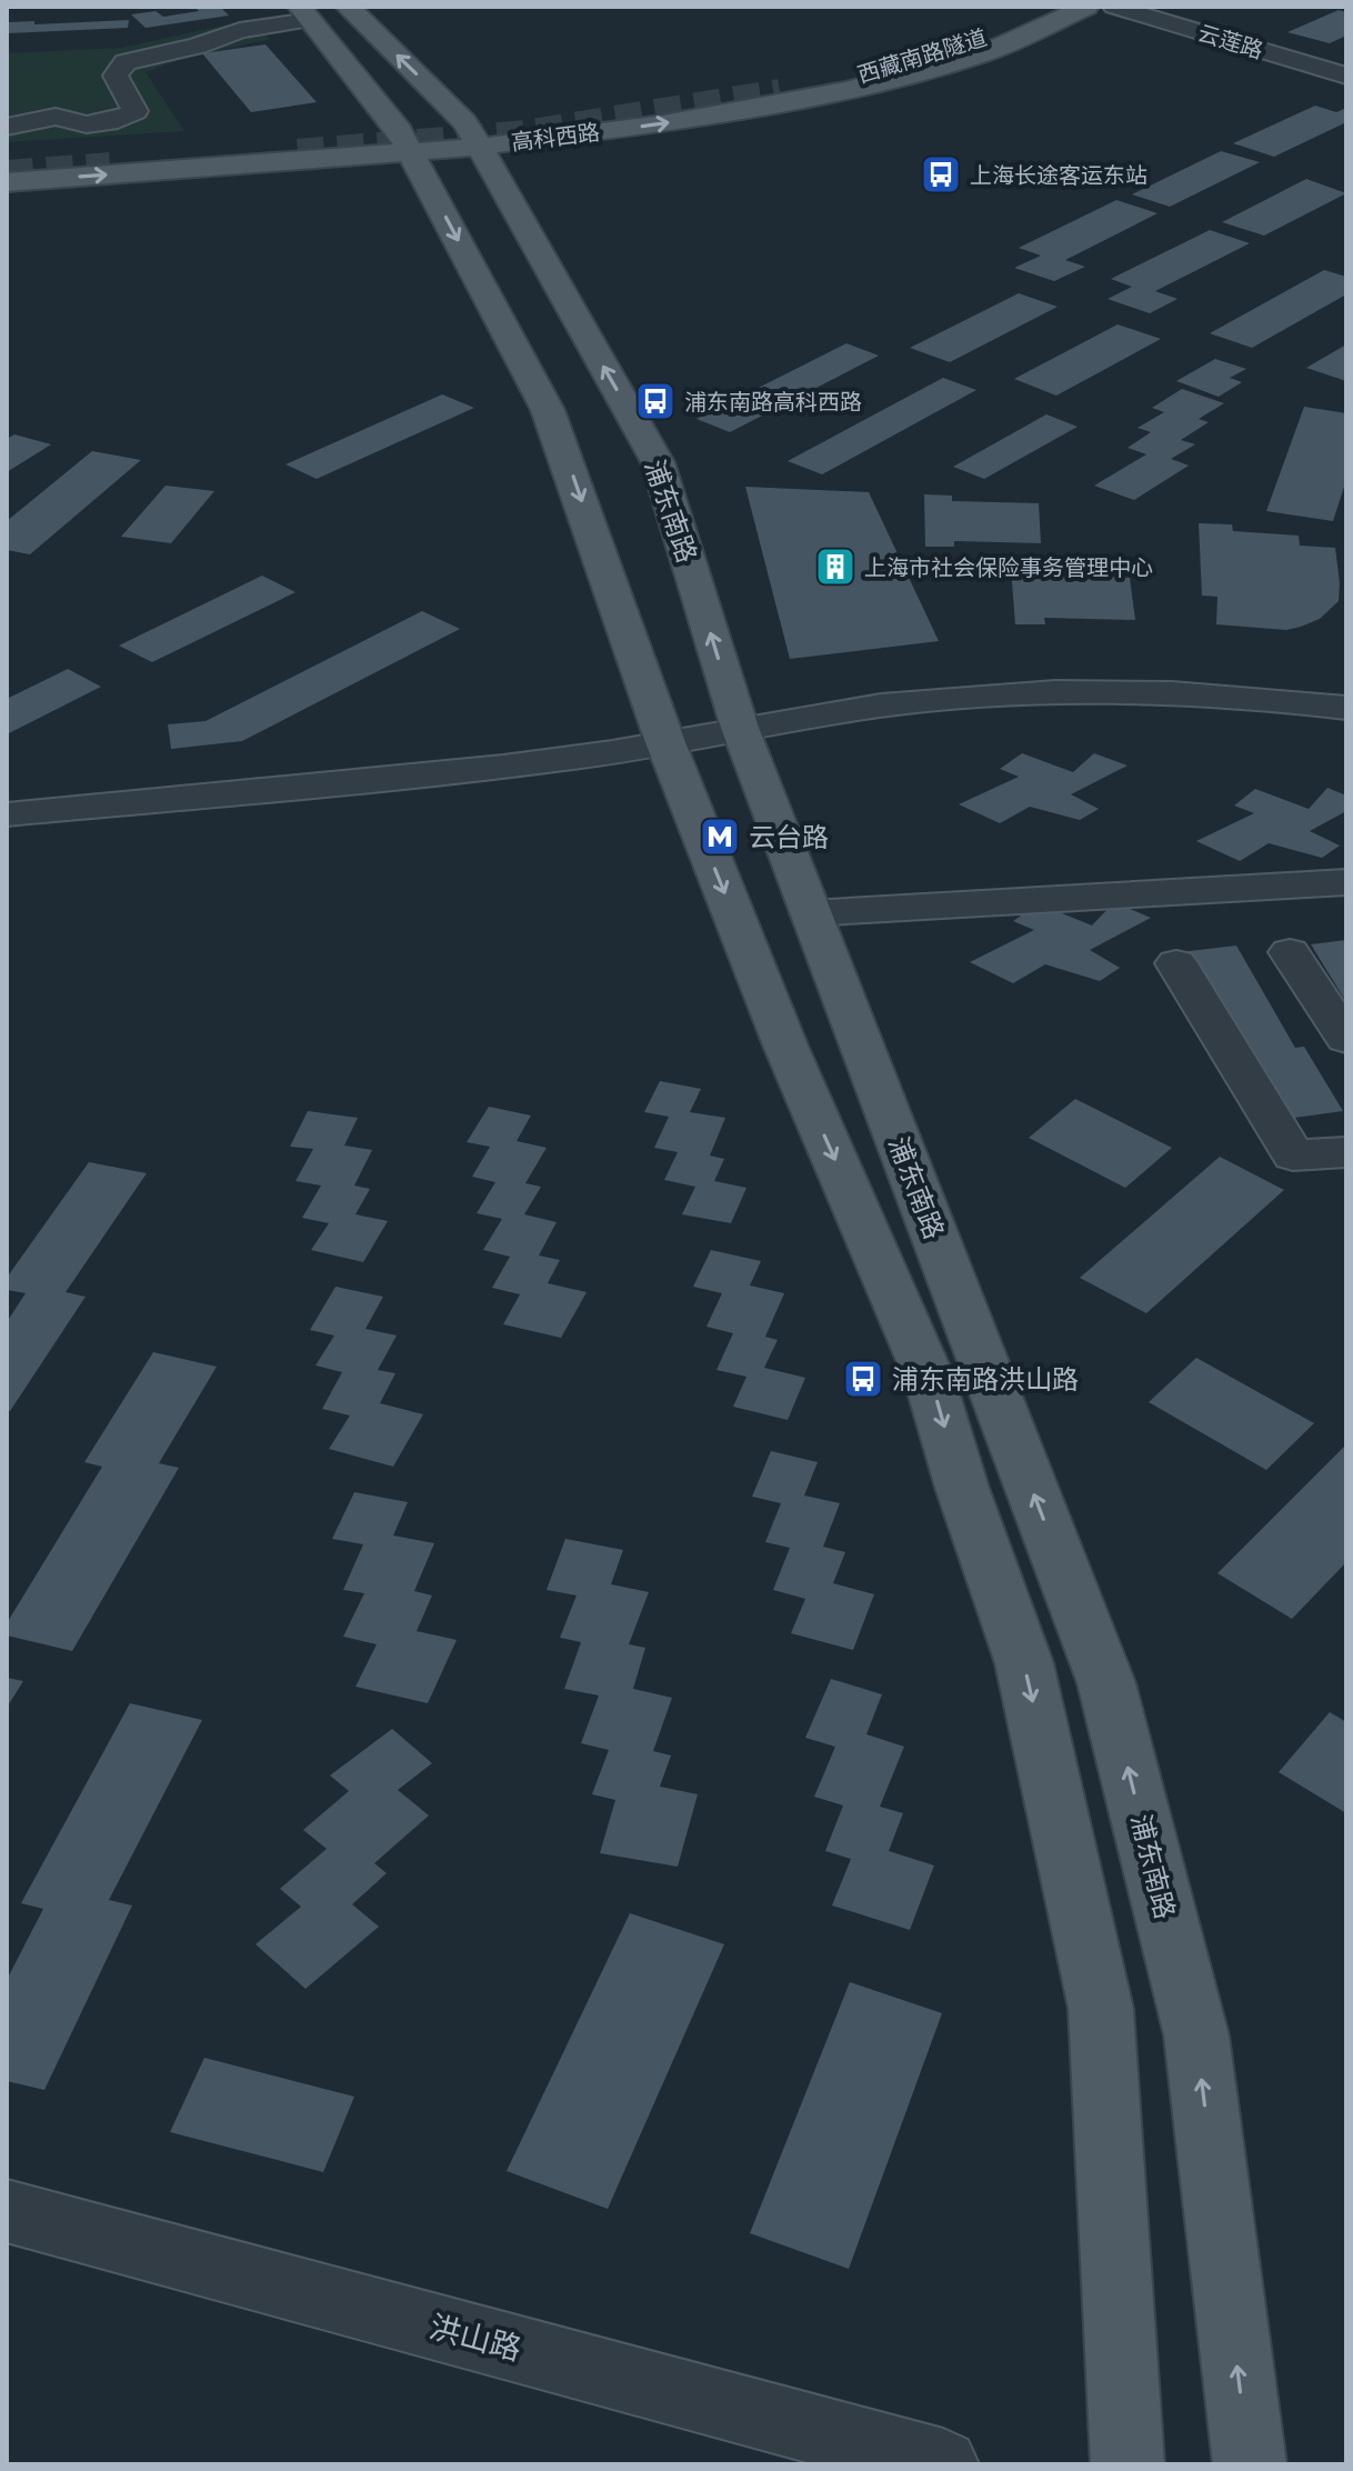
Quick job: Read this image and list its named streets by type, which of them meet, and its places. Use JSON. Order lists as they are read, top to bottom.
{
  "streets": {
    "main road": ["西藏南路隧道", "高科西路", "浦东南路"],
    "street": ["云莲路", "洪山路"]
  },
  "crossings": [
    ["高科西路", "浦东南路"]
  ],
  "places": {
    "bus stop": ["上海长途客运东站", "浦东南路高科西路", "浦东南路洪山路"],
    "building": ["上海市社会保险事务管理中心"],
    "metro station": ["云台路"]
  }
}
